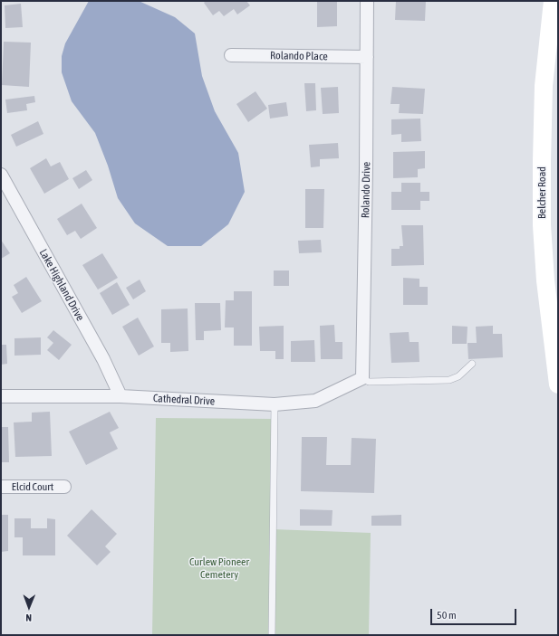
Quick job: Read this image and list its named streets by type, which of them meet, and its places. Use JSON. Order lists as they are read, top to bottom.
{
  "streets": {
    "main road": ["Belcher Road"],
    "street": [
      "Rolando Place",
      "Rolando Drive",
      "Lake Highland Drive",
      "Cathedral Drive",
      "Elcid Court"
    ]
  },
  "crossings": [
    ["Rolando Place", "Rolando Drive"],
    ["Rolando Drive", "Cathedral Drive"],
    ["Lake Highland Drive", "Cathedral Drive"]
  ],
  "parks": ["Curlew Pioneer Cemetery"],
  "scale_bar": "50 m",
  "north": "bottom"
}
